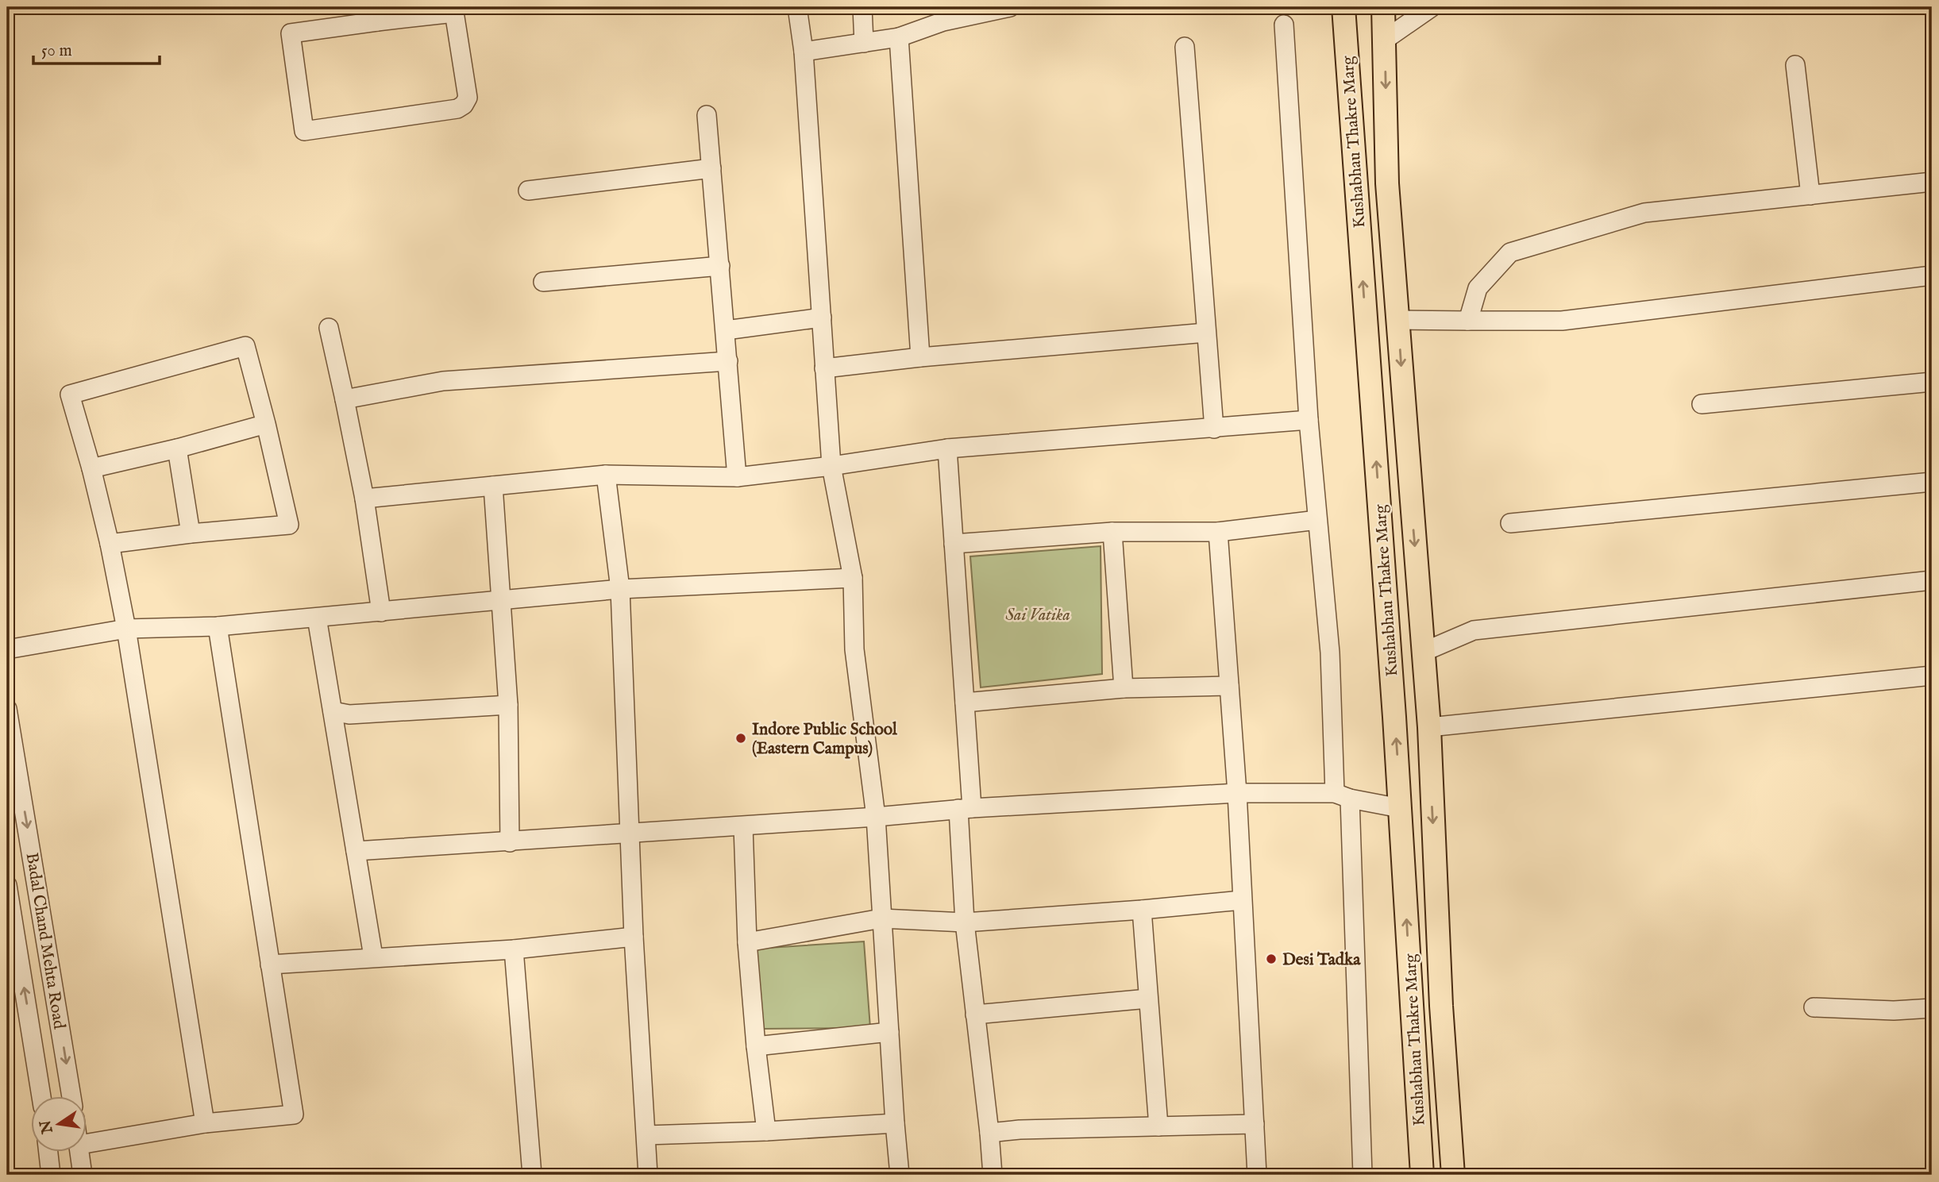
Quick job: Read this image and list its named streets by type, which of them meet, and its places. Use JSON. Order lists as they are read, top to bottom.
{
  "streets": {
    "main road": ["Kushabhau Thakre Marg"],
    "street": ["Badal Chand Mehta Road"]
  },
  "parks": ["Sai Vatika"],
  "places": ["Indore Public School (Eastern Campus)", "Desi Tadka"],
  "scale_bar": "50 m",
  "north": "left"
}
